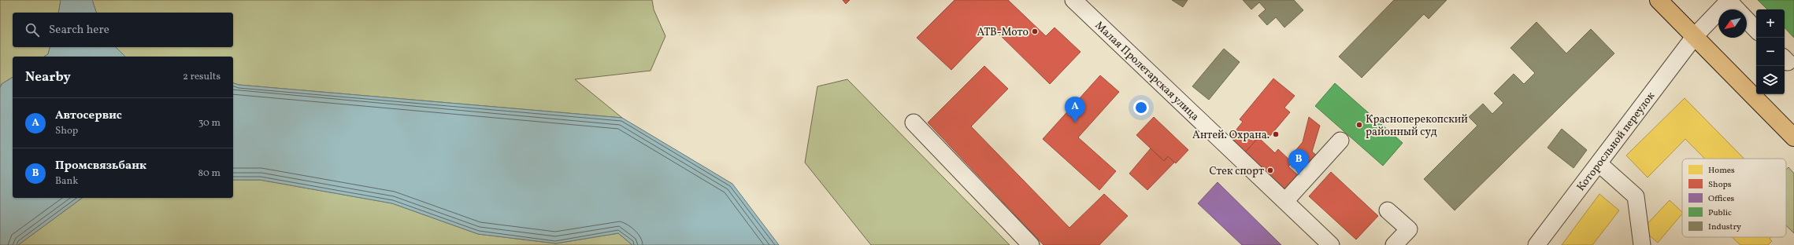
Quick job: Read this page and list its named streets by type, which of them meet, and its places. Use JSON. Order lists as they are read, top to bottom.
{
  "streets": {
    "street": ["Малая Пролетарская улица", "Которосльной переулок"]
  },
  "places": [
    "АТВ-Мото",
    "Красноперекопский районный суд",
    "Антей. Охрана.",
    "Стек спорт"
  ],
  "legend": [
    "Homes",
    "Shops",
    "Offices",
    "Public",
    "Industry"
  ],
  "north": "bottom left",
  "page": {
    "map_buttons": ["+", "−"],
    "search": "Search here",
    "heading": ["Nearby", "2 results"],
    "pins": ["A", "B"],
    "list": [
      {
        "mark": "A",
        "name": "Автосервис",
        "note": "Shop",
        "value": "30 m"
      },
      {
        "mark": "B",
        "name": "Промсвязьбанк",
        "note": "Bank",
        "value": "80 m"
      }
    ]
  }
}
